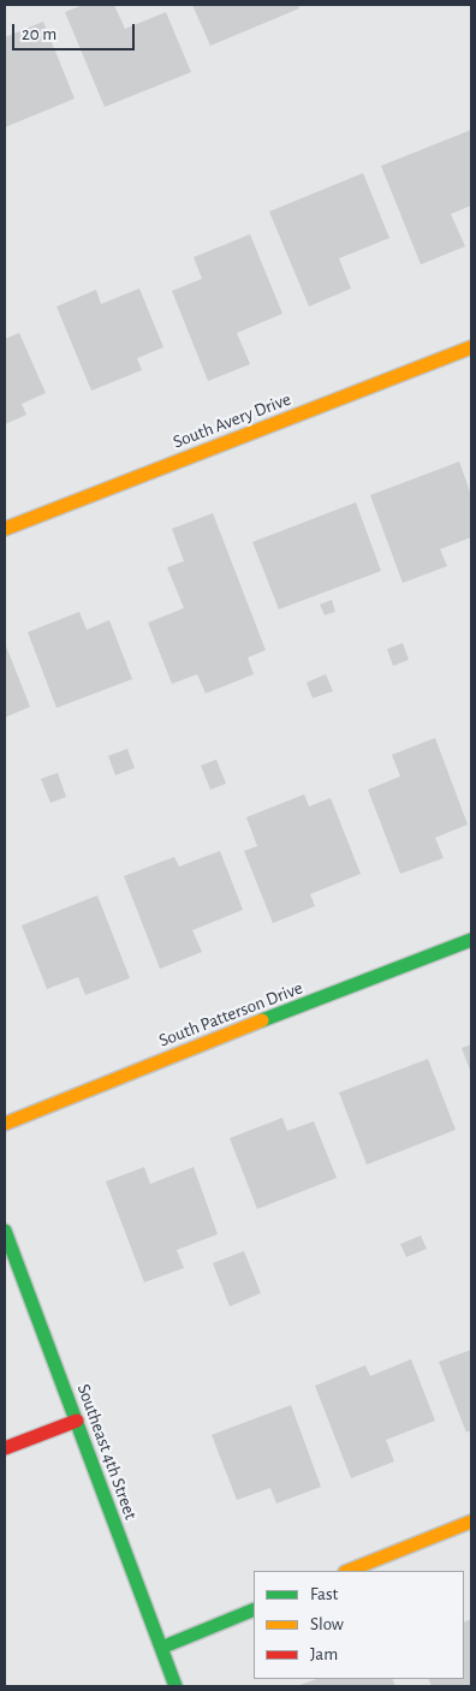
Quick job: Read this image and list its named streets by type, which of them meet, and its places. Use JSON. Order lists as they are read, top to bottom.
{
  "streets": {
    "street": ["South Avery Drive", "South Patterson Drive", "Southeast 4th Street"]
  },
  "legend": ["Fast", "Slow", "Jam"],
  "scale_bar": "20 m"
}
